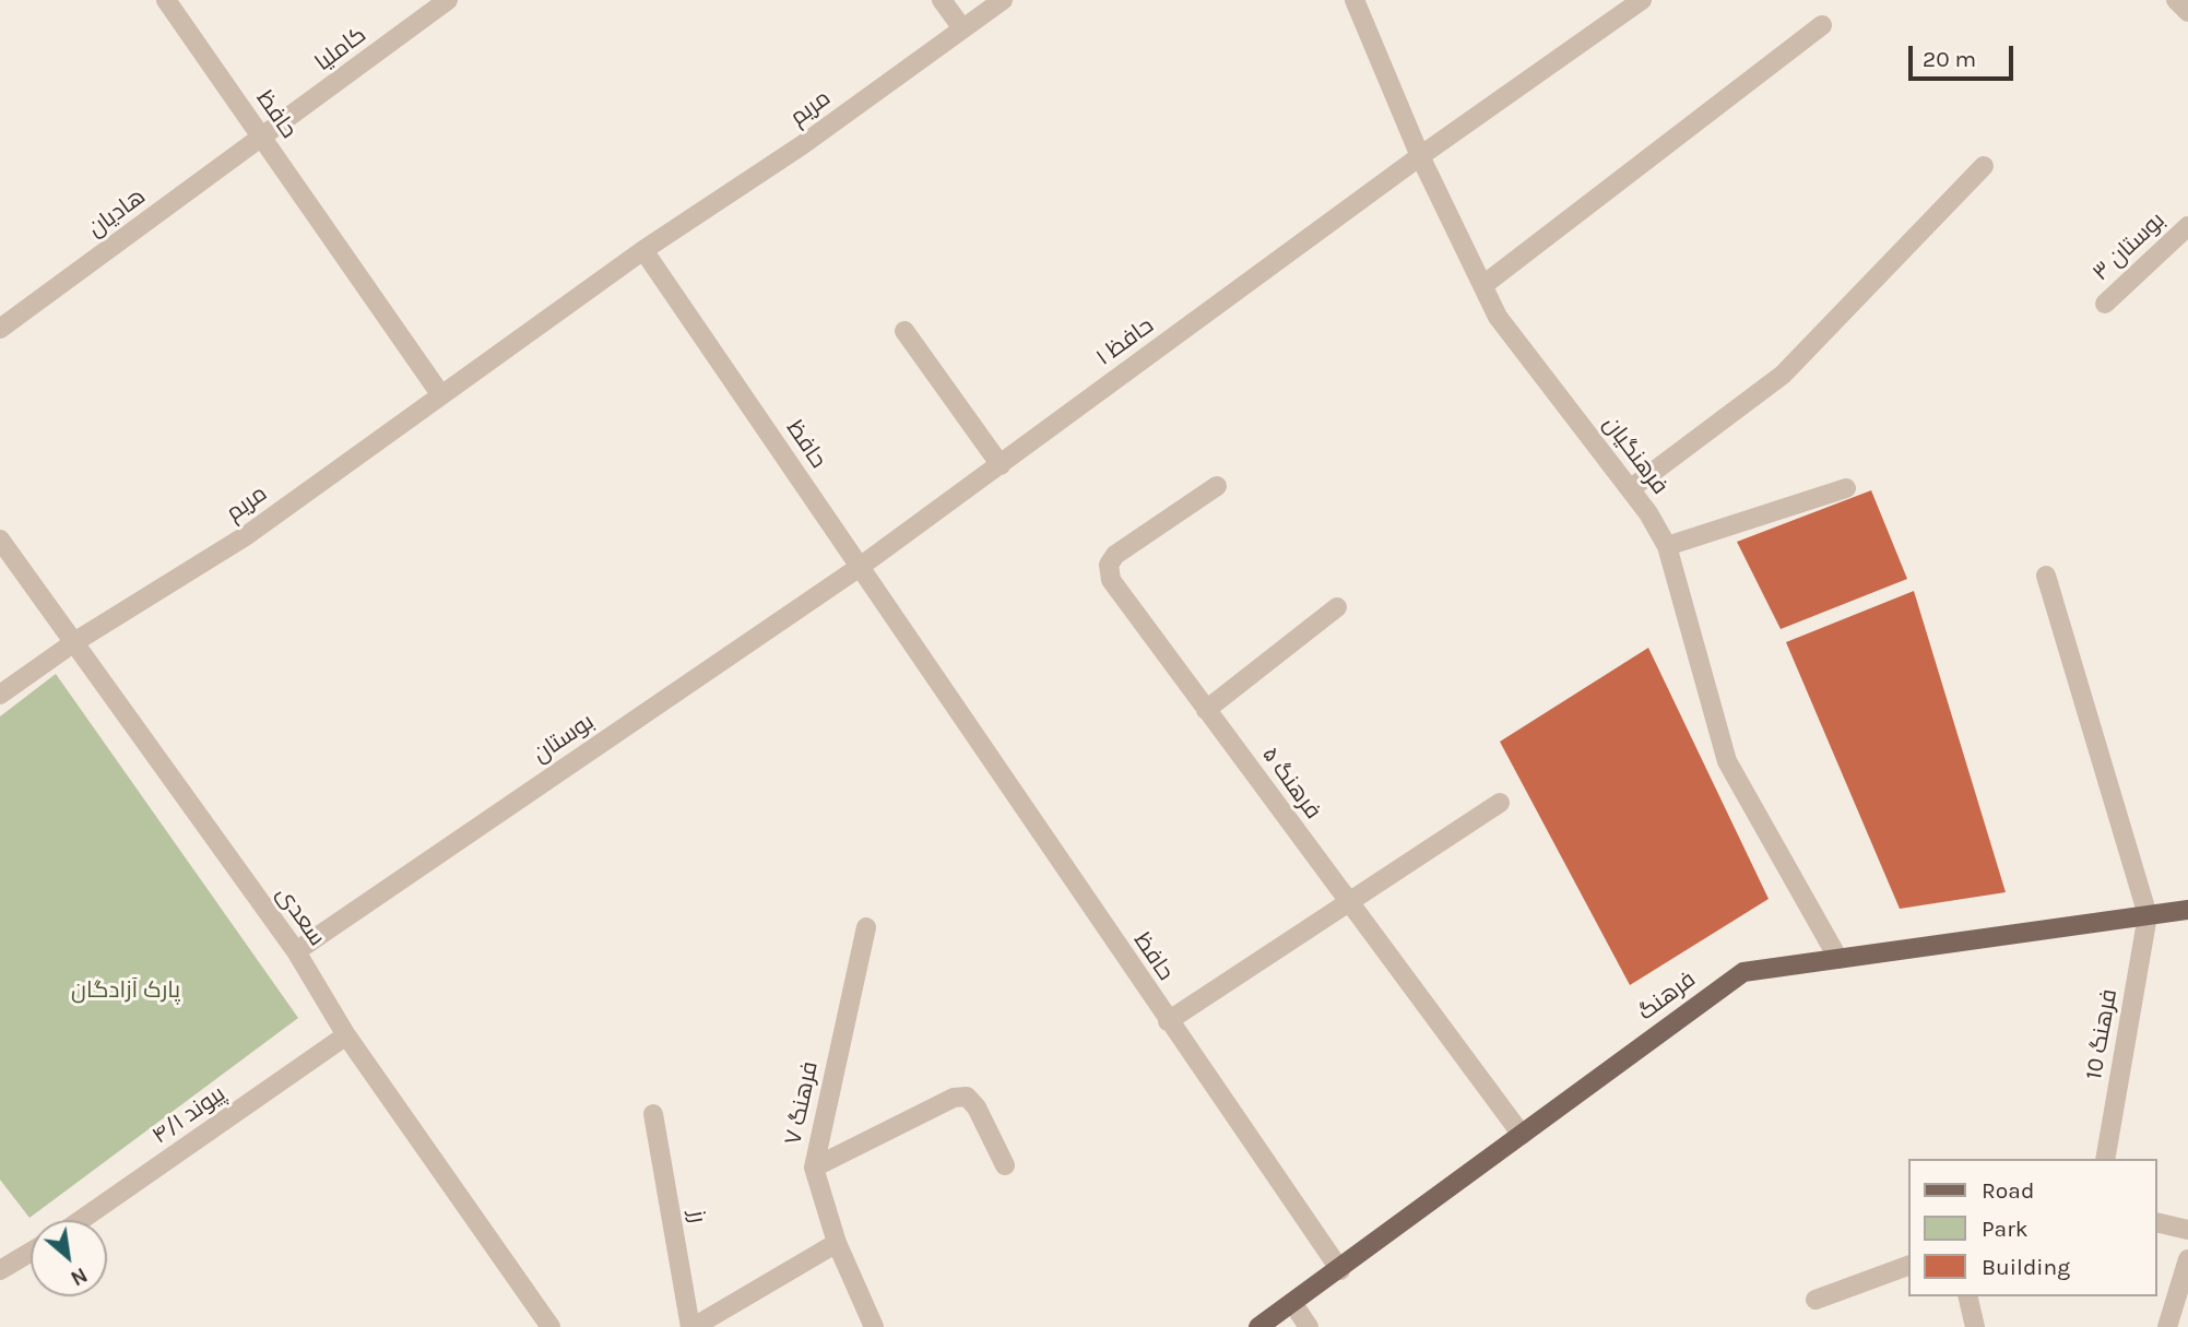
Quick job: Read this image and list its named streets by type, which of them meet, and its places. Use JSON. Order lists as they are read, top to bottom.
{
  "streets": {
    "main road": ["فرهنگ"],
    "street": [
      "کاملیا",
      "مریم",
      "حافظ",
      "هادیان",
      "بوستان ۳",
      "حافظ ۱",
      "فرهنگیان",
      "بوستان",
      "فرهنگ ۵",
      "سعدی",
      "فرهنگ 10",
      "فرهنگ ۷",
      "پیوند ۴/۱",
      "رز"
    ]
  },
  "crossings": [
    ["کاملیا", "حافظ"],
    ["کاملیا", "هادیان"],
    ["مریم", "حافظ"],
    ["مریم", "سعدی"],
    ["حافظ", "هادیان"],
    ["حافظ", "حافظ ۱"],
    ["حافظ", "بوستان"],
    ["حافظ", "فرهنگ"],
    ["حافظ ۱", "فرهنگیان"],
    ["حافظ ۱", "بوستان"],
    ["فرهنگیان", "فرهنگ"],
    ["بوستان", "سعدی"],
    ["فرهنگ ۵", "فرهنگ"],
    ["سعدی", "پیوند ۴/۱"],
    ["فرهنگ", "فرهنگ 10"]
  ],
  "parks": ["پارک آزادگان"],
  "legend": ["Road", "Park", "Building"],
  "scale_bar": "20 m",
  "north": "bottom right"
}
